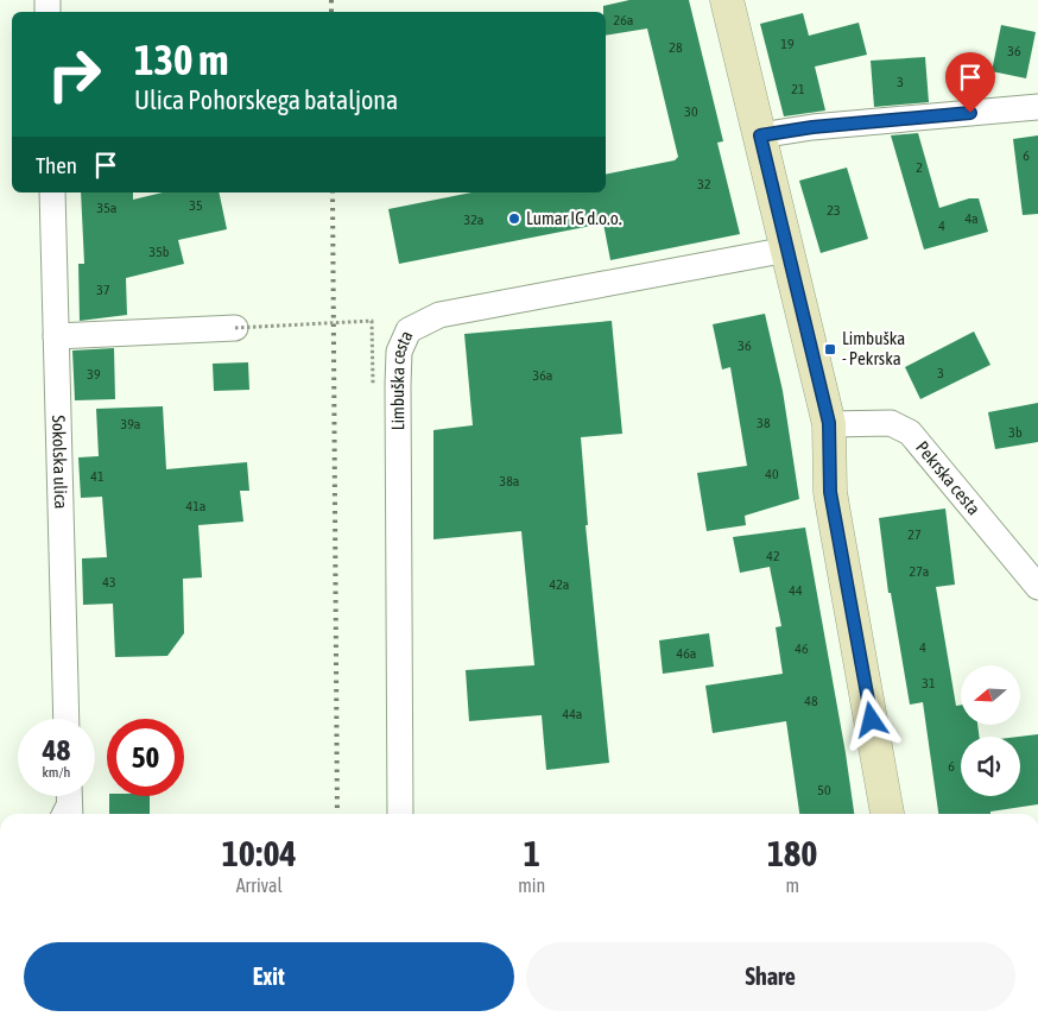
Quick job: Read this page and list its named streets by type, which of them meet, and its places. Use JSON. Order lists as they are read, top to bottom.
{
  "streets": {
    "street": ["Limbuška cesta", "Sokolska ulica", "Pekrska cesta"]
  },
  "places": {
    "other": ["Lumar IG d.o.o."],
    "transit": ["Limbuška - Pekrska"]
  },
  "house_numbers": [
    "26a",
    "19",
    "28",
    "36",
    "3",
    "21",
    "30",
    "6",
    "2",
    "32",
    "35",
    "35a",
    "23",
    "4a",
    "32a",
    "4",
    "35b",
    "37",
    "36",
    "3",
    "39",
    "36a",
    "38",
    "39a",
    "3b",
    "40",
    "41",
    "38a",
    "41a",
    "27",
    "42",
    "27a",
    "43",
    "42a",
    "44",
    "4",
    "46",
    "46a",
    "31",
    "48",
    "44a",
    "6",
    "50"
  ],
  "north": "left",
  "page": {
    "turn": ["130 m", "Ulica Pohorskega bataljona"],
    "then": "Then",
    "speed": "48 km/h",
    "limit": "50",
    "eta": [
      "10:04",
      "Arrival",
      "1",
      "min",
      "180",
      "m"
    ],
    "buttons": ["Exit", "Share"]
  }
}
